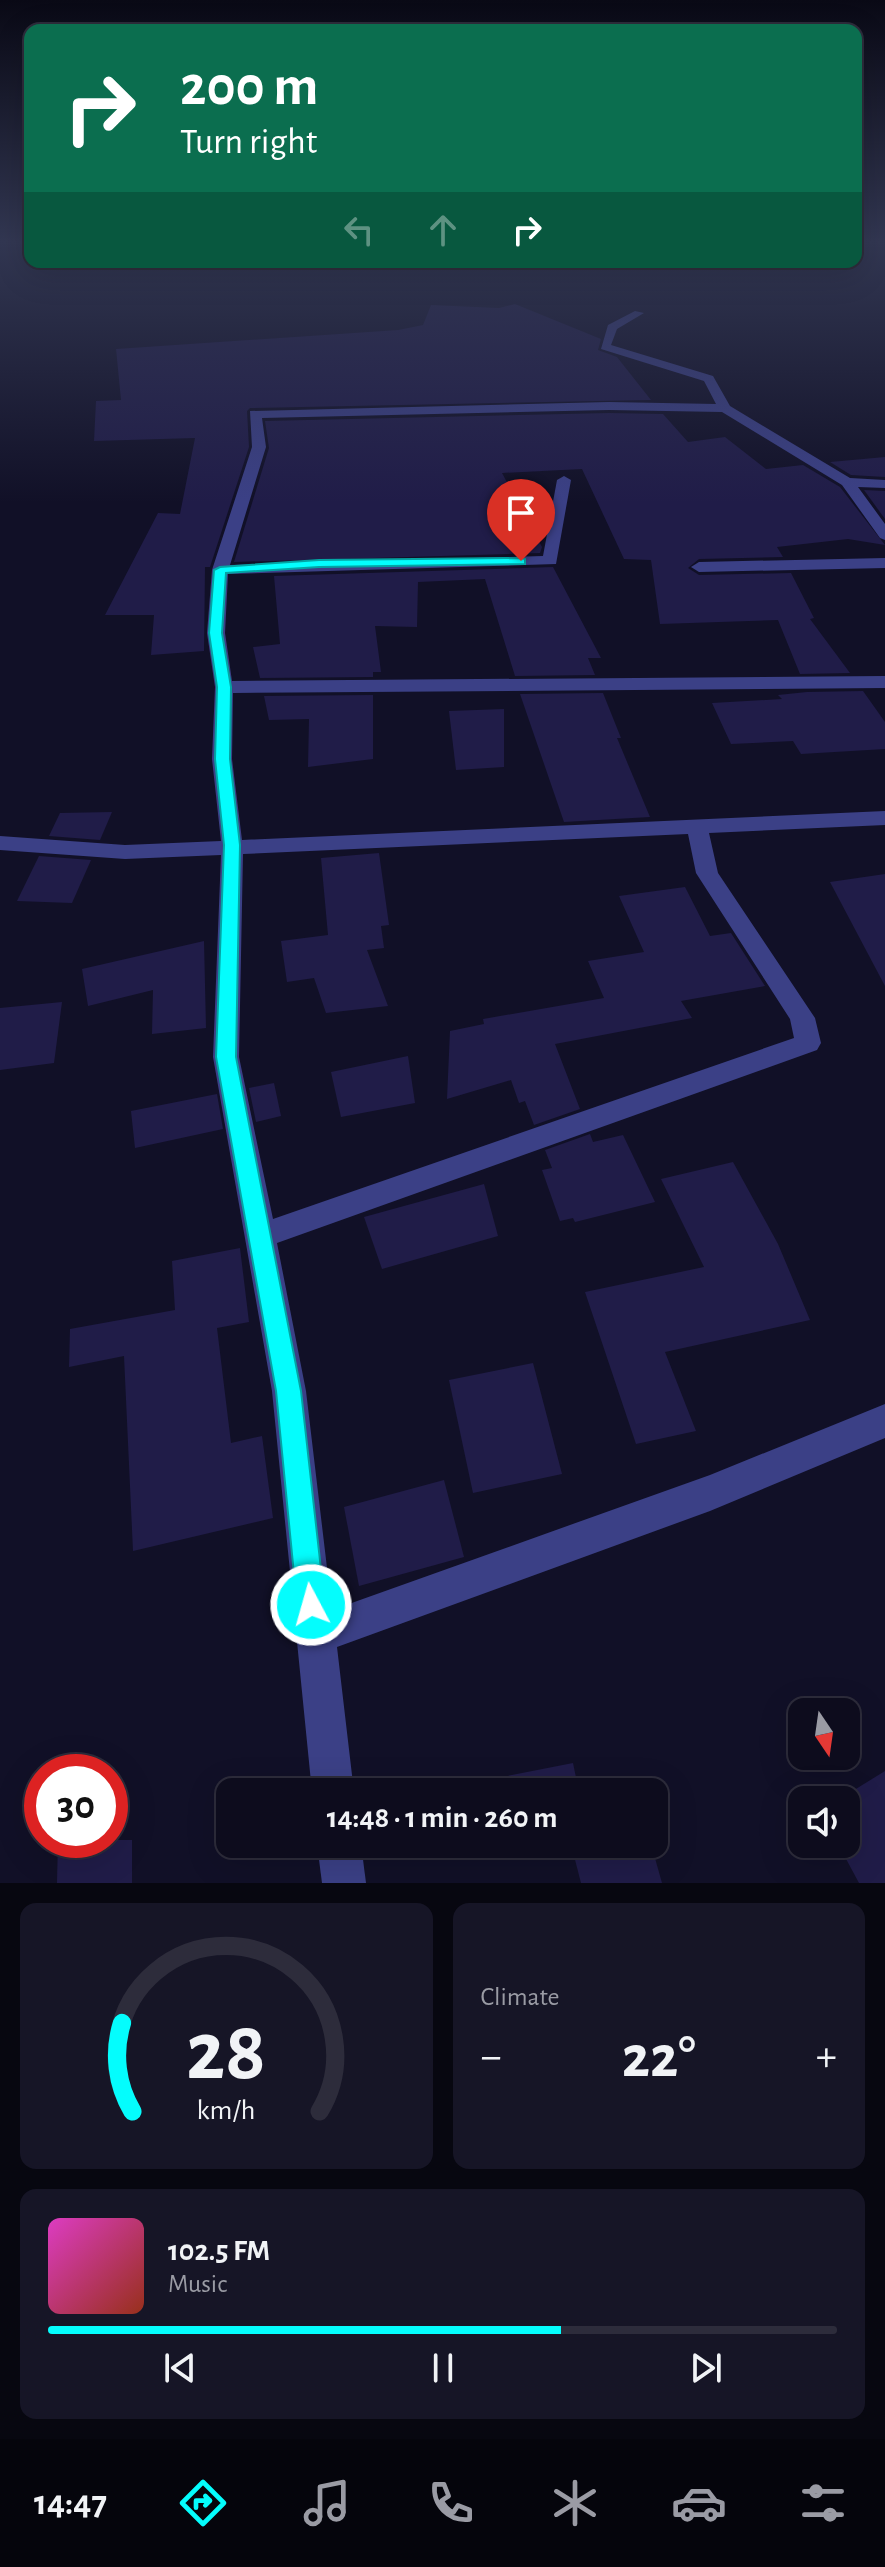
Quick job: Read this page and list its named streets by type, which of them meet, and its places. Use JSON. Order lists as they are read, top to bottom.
{
  "north": "bottom",
  "page": {
    "turn": ["200 m", "Turn right"],
    "limit": "30",
    "trip": "14:48 · 1 min · 260 m",
    "tile": "Climate",
    "heat": ["−", "22°", "+"],
    "song": ["102.5 FM", "Music"],
    "tabs": "14:47",
    "gauge": ["28", "km/h"]
  }
}
